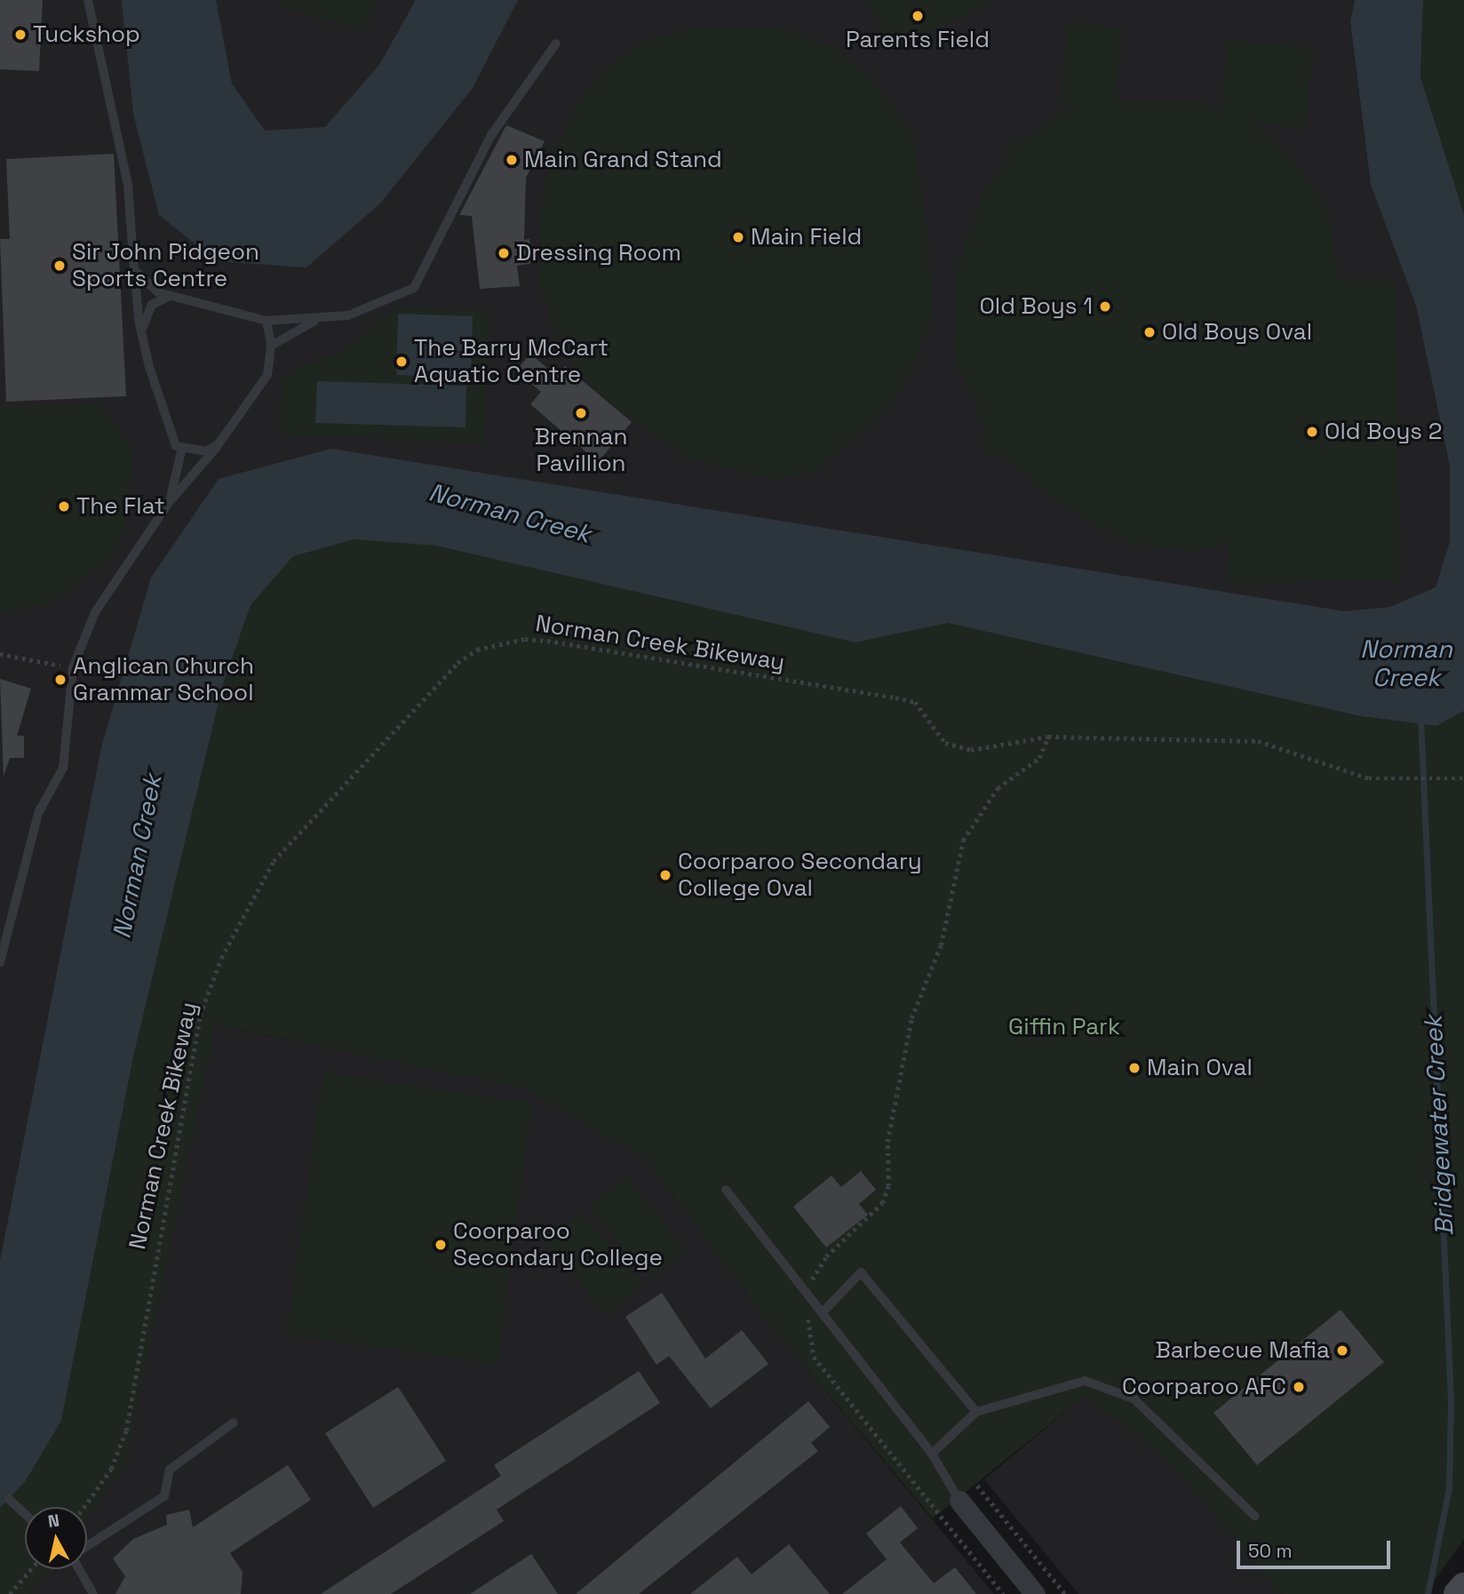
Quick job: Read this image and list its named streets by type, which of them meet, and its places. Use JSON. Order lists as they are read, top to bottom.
{
  "streets": {
    "path": ["Norman Creek Bikeway"]
  },
  "water": ["Norman Creek", "Bridgewater Creek"],
  "parks": ["Giffin Park"],
  "places": [
    "Parents Field",
    "Tuckshop",
    "Main Grand Stand",
    "Main Field",
    "Dressing Room",
    "Sir John Pidgeon Sports Centre",
    "Old Boys 1",
    "Old Boys Oval",
    "The Barry McCart Aquatic Centre",
    "Brennan Pavillion",
    "Old Boys 2",
    "The Flat",
    "Anglican Church Grammar School",
    "Coorparoo Secondary College Oval",
    "Main Oval",
    "Coorparoo Secondary College",
    "Barbecue Mafia",
    "Coorparoo AFC"
  ],
  "scale_bar": "50 m",
  "north": "top"
}
